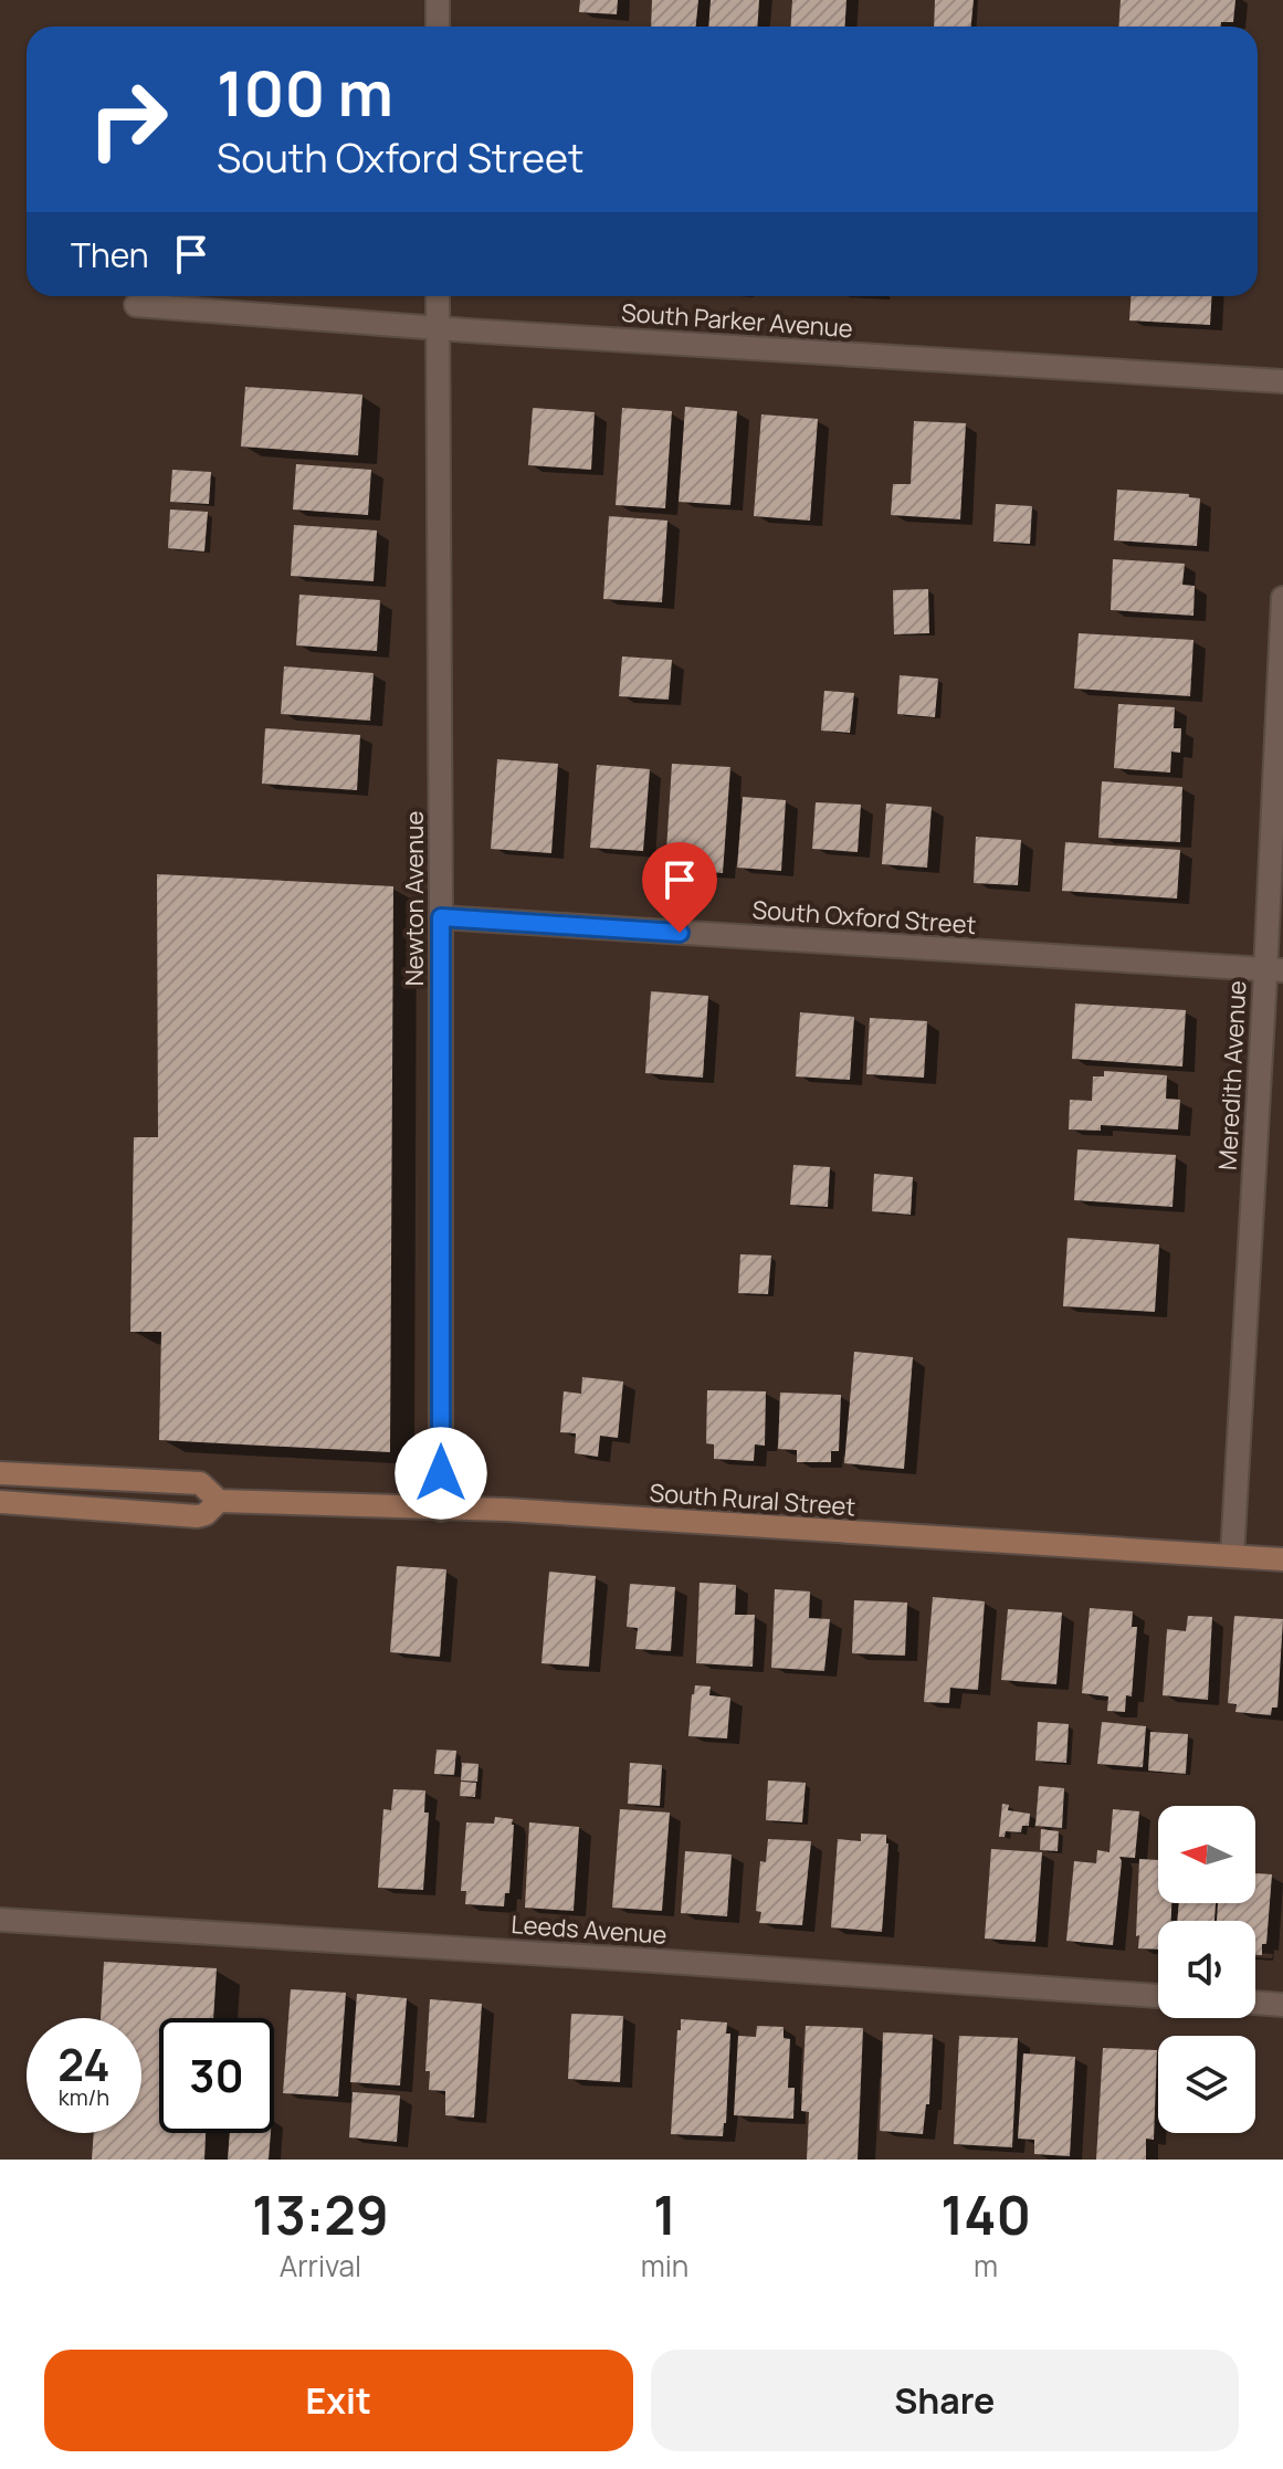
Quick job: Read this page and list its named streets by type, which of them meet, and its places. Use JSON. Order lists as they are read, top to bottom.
{
  "streets": {
    "main road": ["South Rural Street"],
    "street": [
      "South Parker Avenue",
      "Newton Avenue",
      "South Oxford Street",
      "Meredith Avenue",
      "Leeds Avenue"
    ]
  },
  "crossings": [
    ["South Parker Avenue", "Newton Avenue"],
    ["Newton Avenue", "South Oxford Street"],
    ["Newton Avenue", "South Rural Street"],
    ["South Oxford Street", "Meredith Avenue"],
    ["Meredith Avenue", "South Rural Street"]
  ],
  "north": "left",
  "page": {
    "turn": ["100 m", "South Oxford Street"],
    "then": "Then",
    "speed": "24 km/h",
    "limit": "30",
    "eta": [
      "13:29",
      "Arrival",
      "1",
      "min",
      "140",
      "m"
    ],
    "buttons": ["Exit", "Share"]
  }
}
